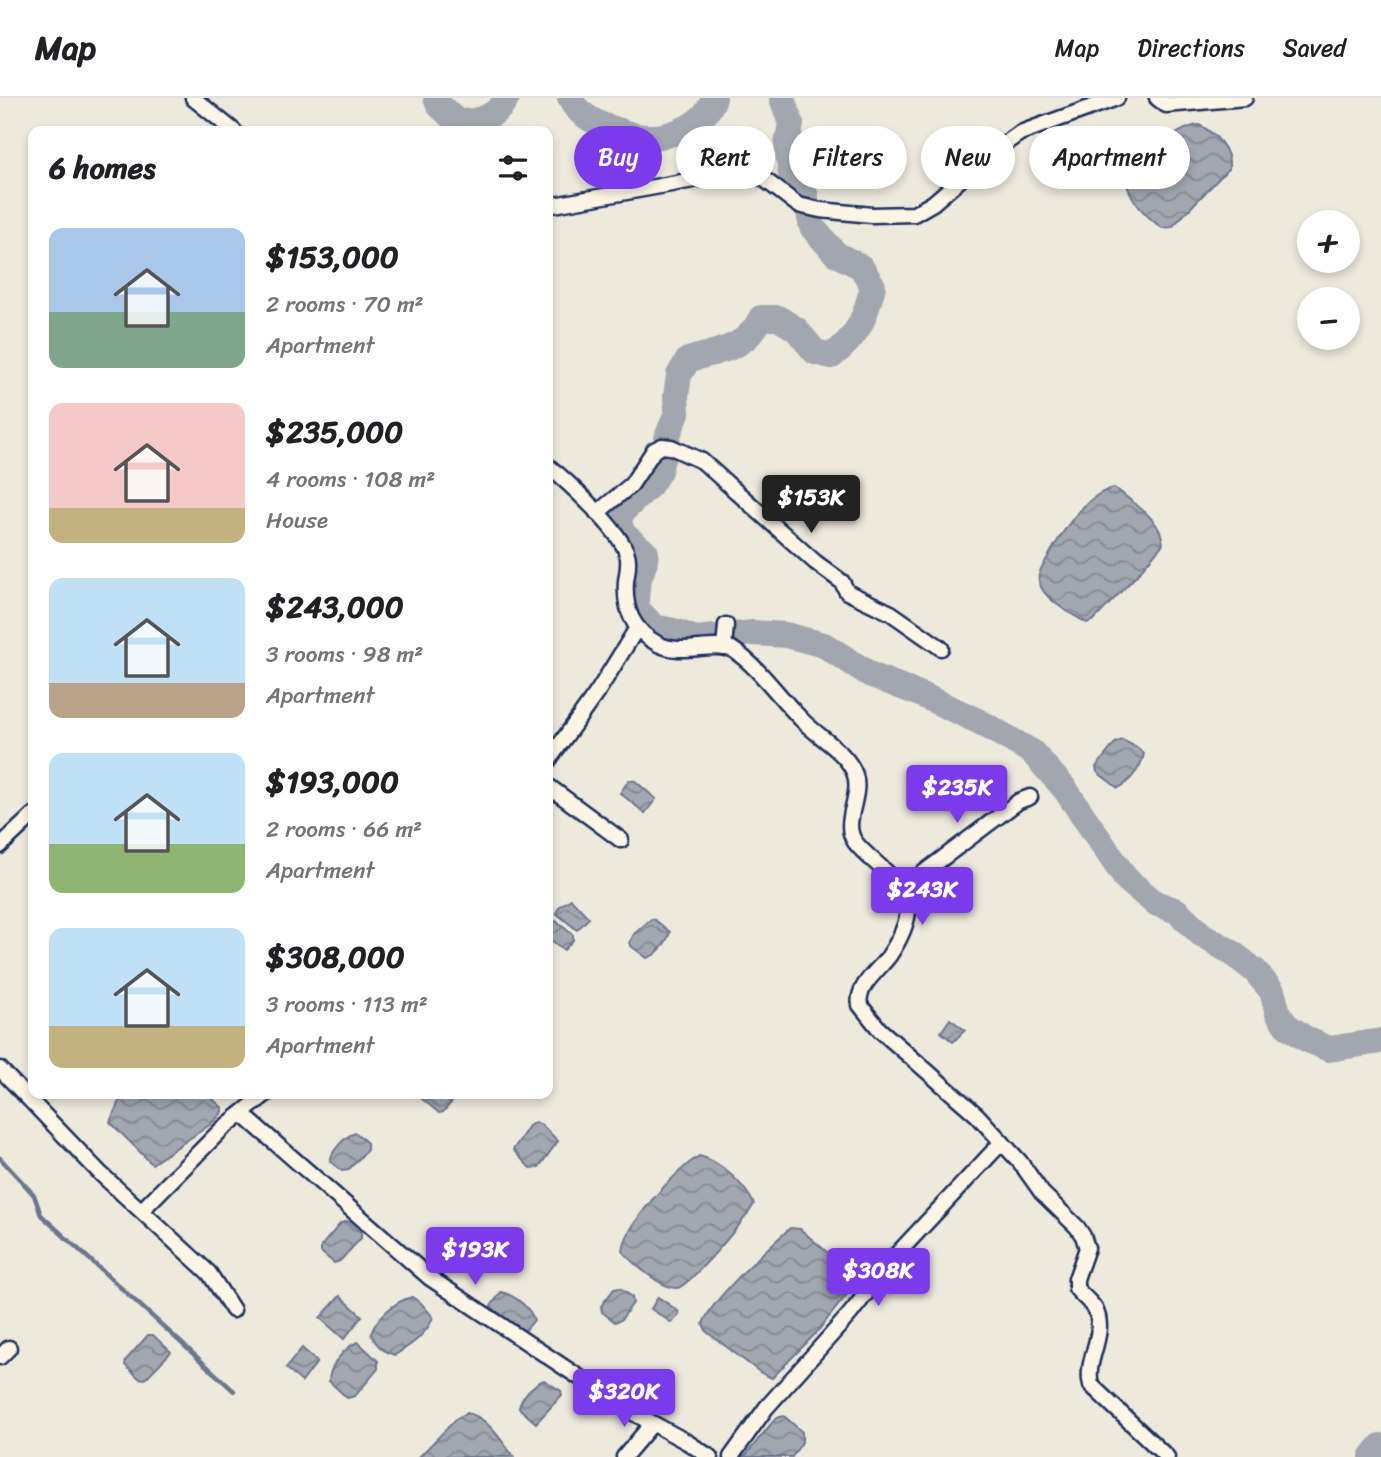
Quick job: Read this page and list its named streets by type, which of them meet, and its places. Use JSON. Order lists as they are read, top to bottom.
{
  "page": {
    "header": "Map",
    "nav": ["Map", "Directions", "Saved"],
    "chip": [
      "Buy",
      "Rent",
      "Filters",
      "New",
      "Apartment"
    ],
    "heading": "6 homes",
    "map_buttons": ["+", "−"],
    "list": [
      {
        "name": "$153,000",
        "note": "2 rooms · 70 m² · Apartment"
      },
      {
        "name": "$235,000",
        "note": "4 rooms · 108 m² · House"
      },
      {
        "name": "$243,000",
        "note": "3 rooms · 98 m² · Apartment"
      },
      {
        "name": "$193,000",
        "note": "2 rooms · 66 m² · Apartment"
      },
      {
        "name": "$308,000",
        "note": "3 rooms · 113 m² · Apartment"
      }
    ],
    "price": [
      "$153K",
      "$235K",
      "$243K",
      "$193K",
      "$308K",
      "$320K"
    ]
  }
}
